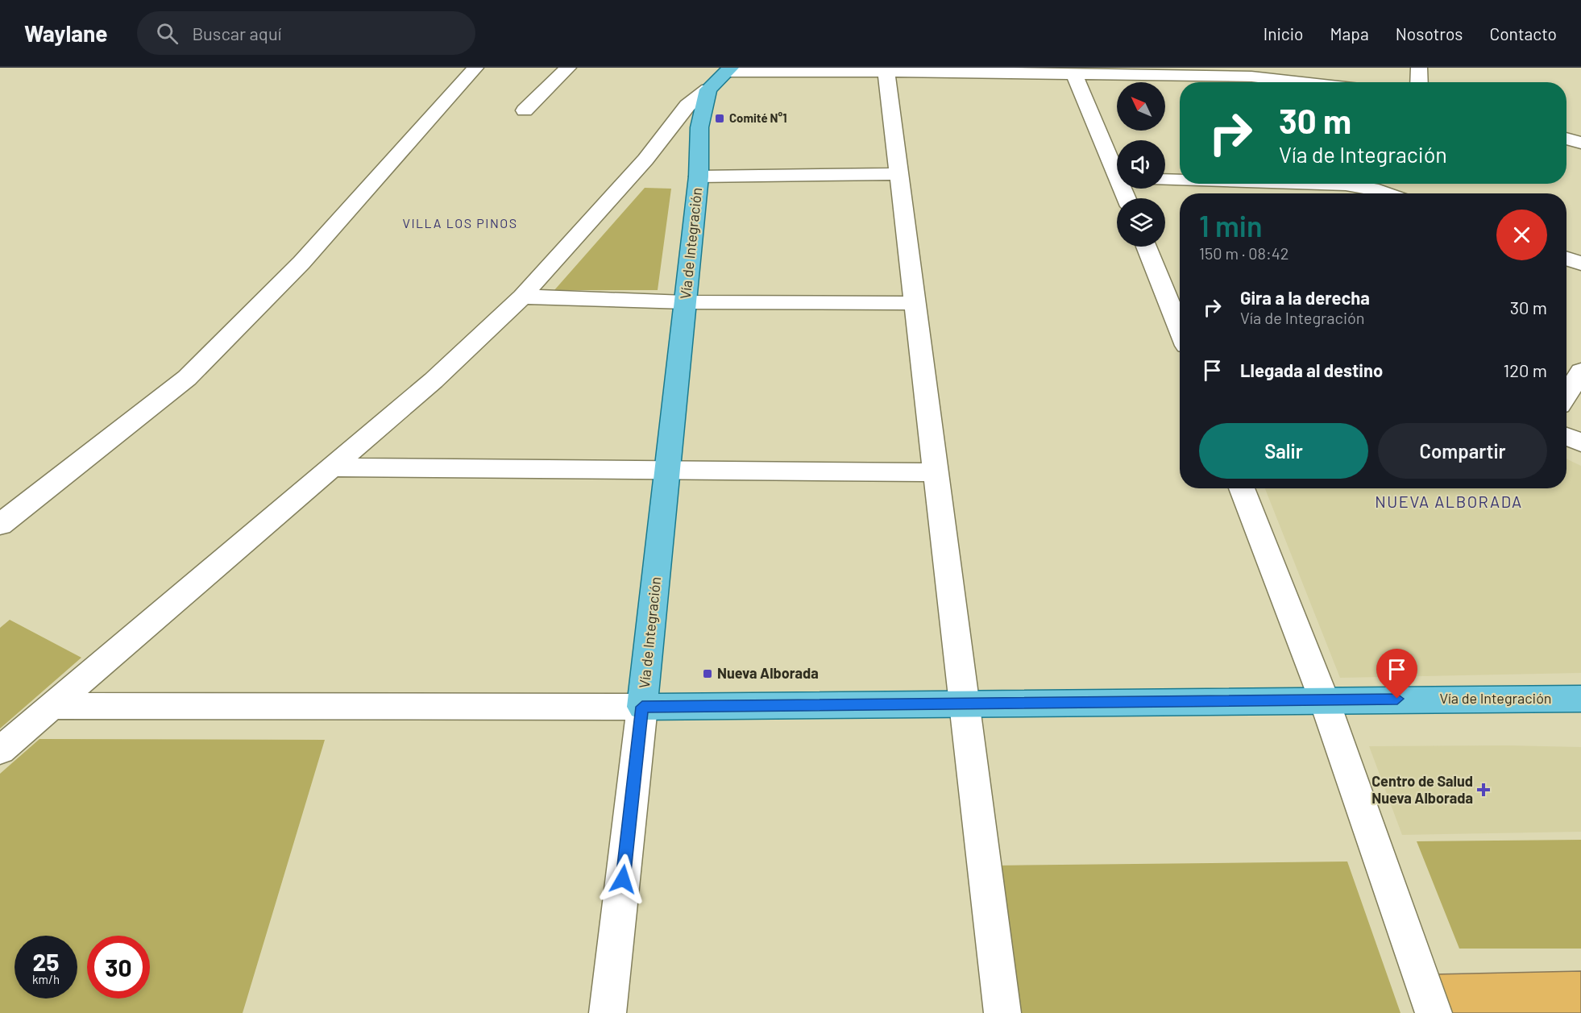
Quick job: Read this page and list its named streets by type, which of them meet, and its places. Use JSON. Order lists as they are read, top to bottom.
{
  "streets": {
    "main road": ["Vía de Integración"]
  },
  "districts": ["VILLA LOS PINOS", "NUEVA ALBORADA"],
  "places": {
    "transit": ["Comité N°1", "Nueva Alborada"],
    "health": ["Centro de Salud Nueva Alborada"]
  },
  "north": "top left",
  "page": {
    "header": "Waylane",
    "search": "Buscar aquí",
    "nav": [
      "Inicio",
      "Mapa",
      "Nosotros",
      "Contacto"
    ],
    "turn": ["30 m", "Vía de Integración"],
    "heading": ["1 min", "150 m · 08:42"],
    "list": [
      {
        "name": "Gira a la derecha",
        "note": "Vía de Integración",
        "value": "30 m"
      },
      {
        "name": "Llegada al destino",
        "value": "120 m"
      }
    ],
    "buttons": ["Salir", "Compartir"],
    "speed": "25 km/h",
    "limit": "30"
  }
}
